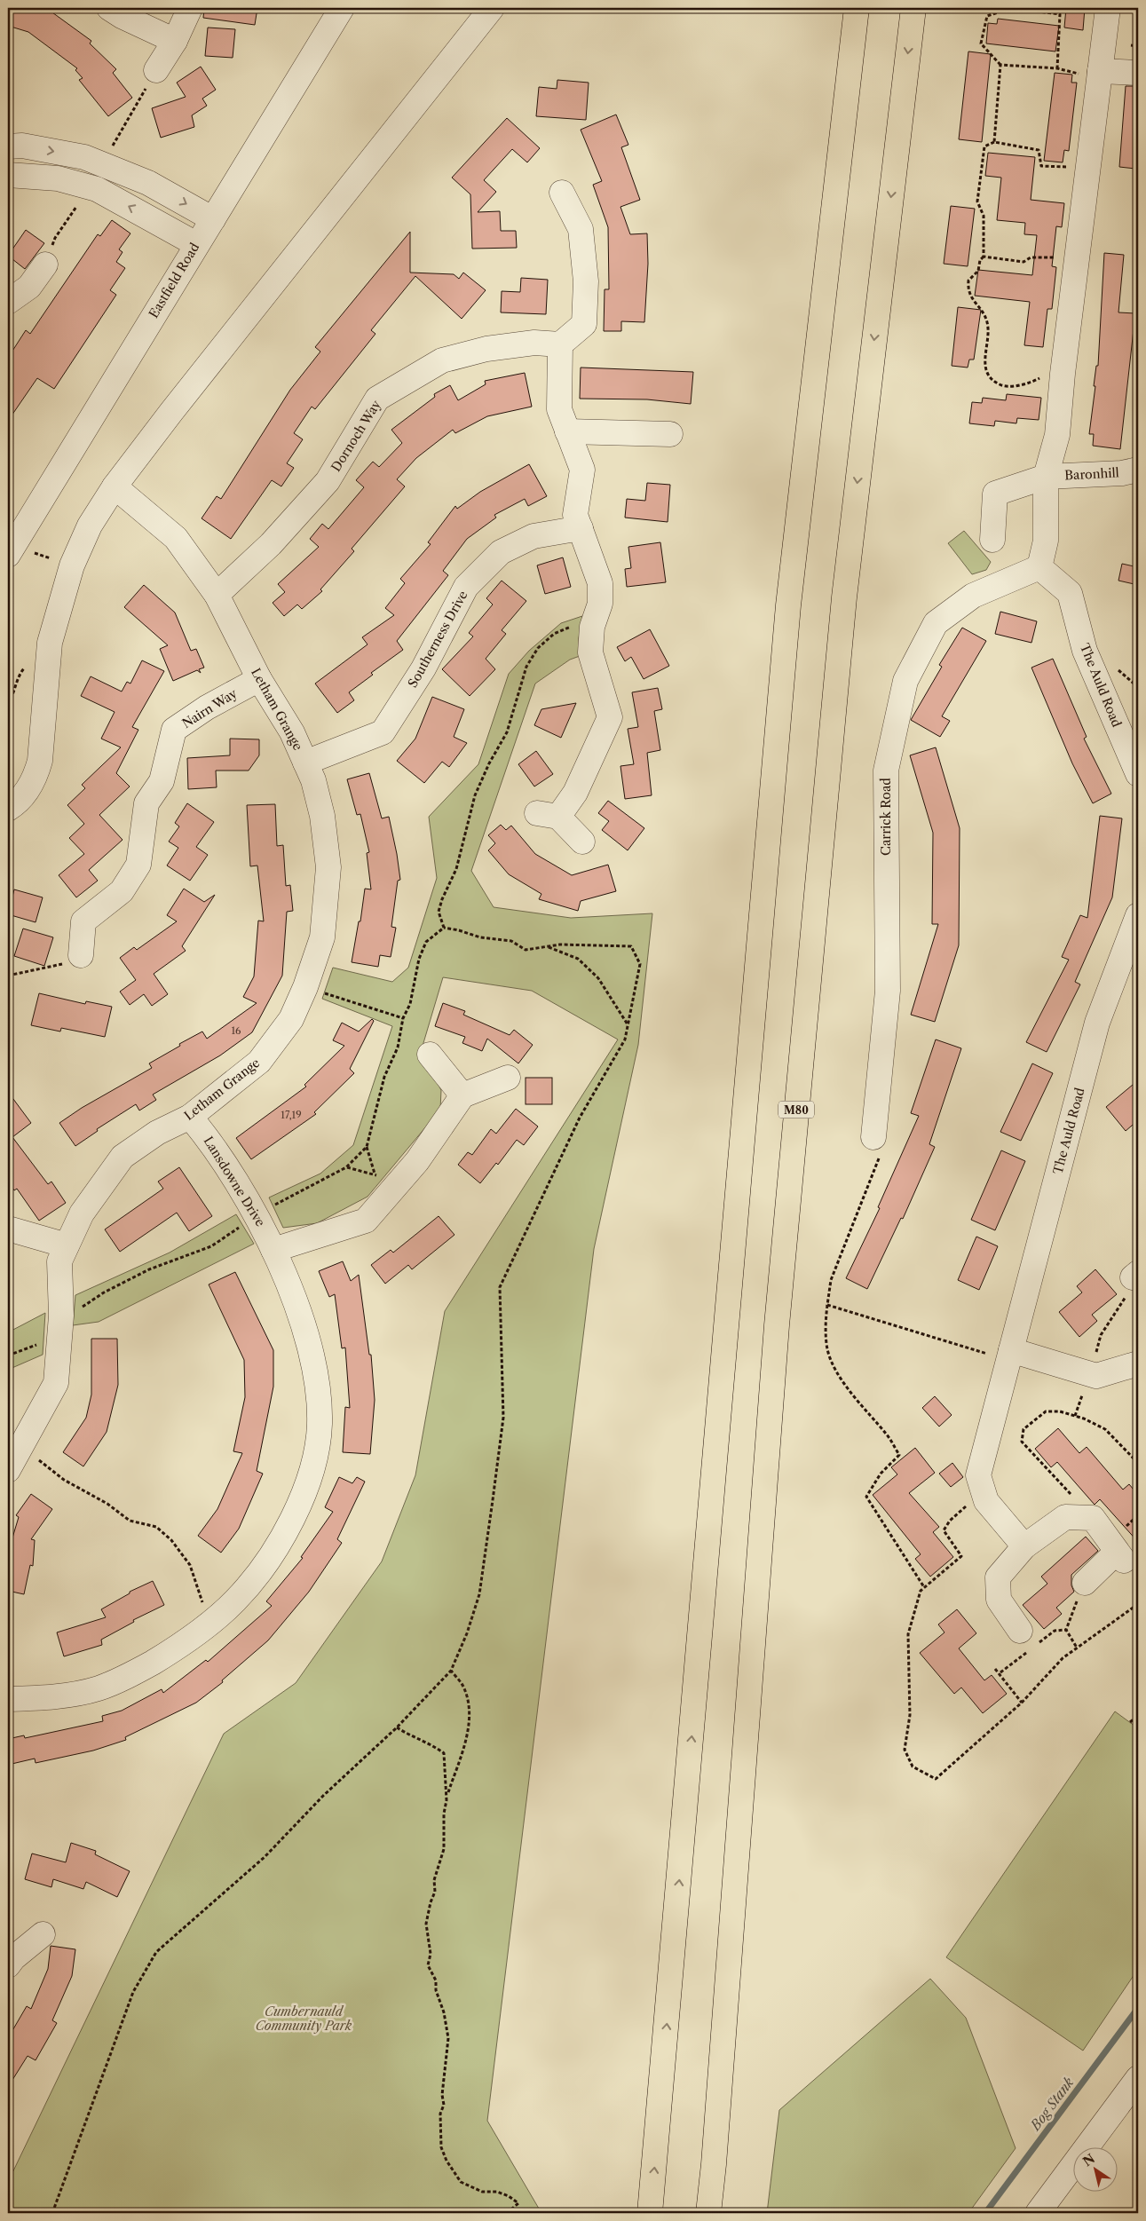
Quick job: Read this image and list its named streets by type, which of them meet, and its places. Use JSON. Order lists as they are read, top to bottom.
{
  "streets": {
    "highway": ["M80"],
    "street": [
      "Eastfield Road",
      "Dornoch Way",
      "Baronhill",
      "Southerness Drive",
      "The Auld Road",
      "Nairn Way",
      "Letham Grange",
      "Carrick Road",
      "Lansdowne Drive"
    ]
  },
  "crossings": [
    ["Dornoch Way", "Letham Grange"],
    ["Southerness Drive", "Letham Grange"],
    ["The Auld Road", "Carrick Road"],
    ["Nairn Way", "Letham Grange"],
    ["Letham Grange", "Lansdowne Drive"]
  ],
  "water": ["Bog Stank"],
  "parks": ["Cumbernauld Community Park"],
  "house_numbers": ["16", "17,19"],
  "north": "top left"
}
